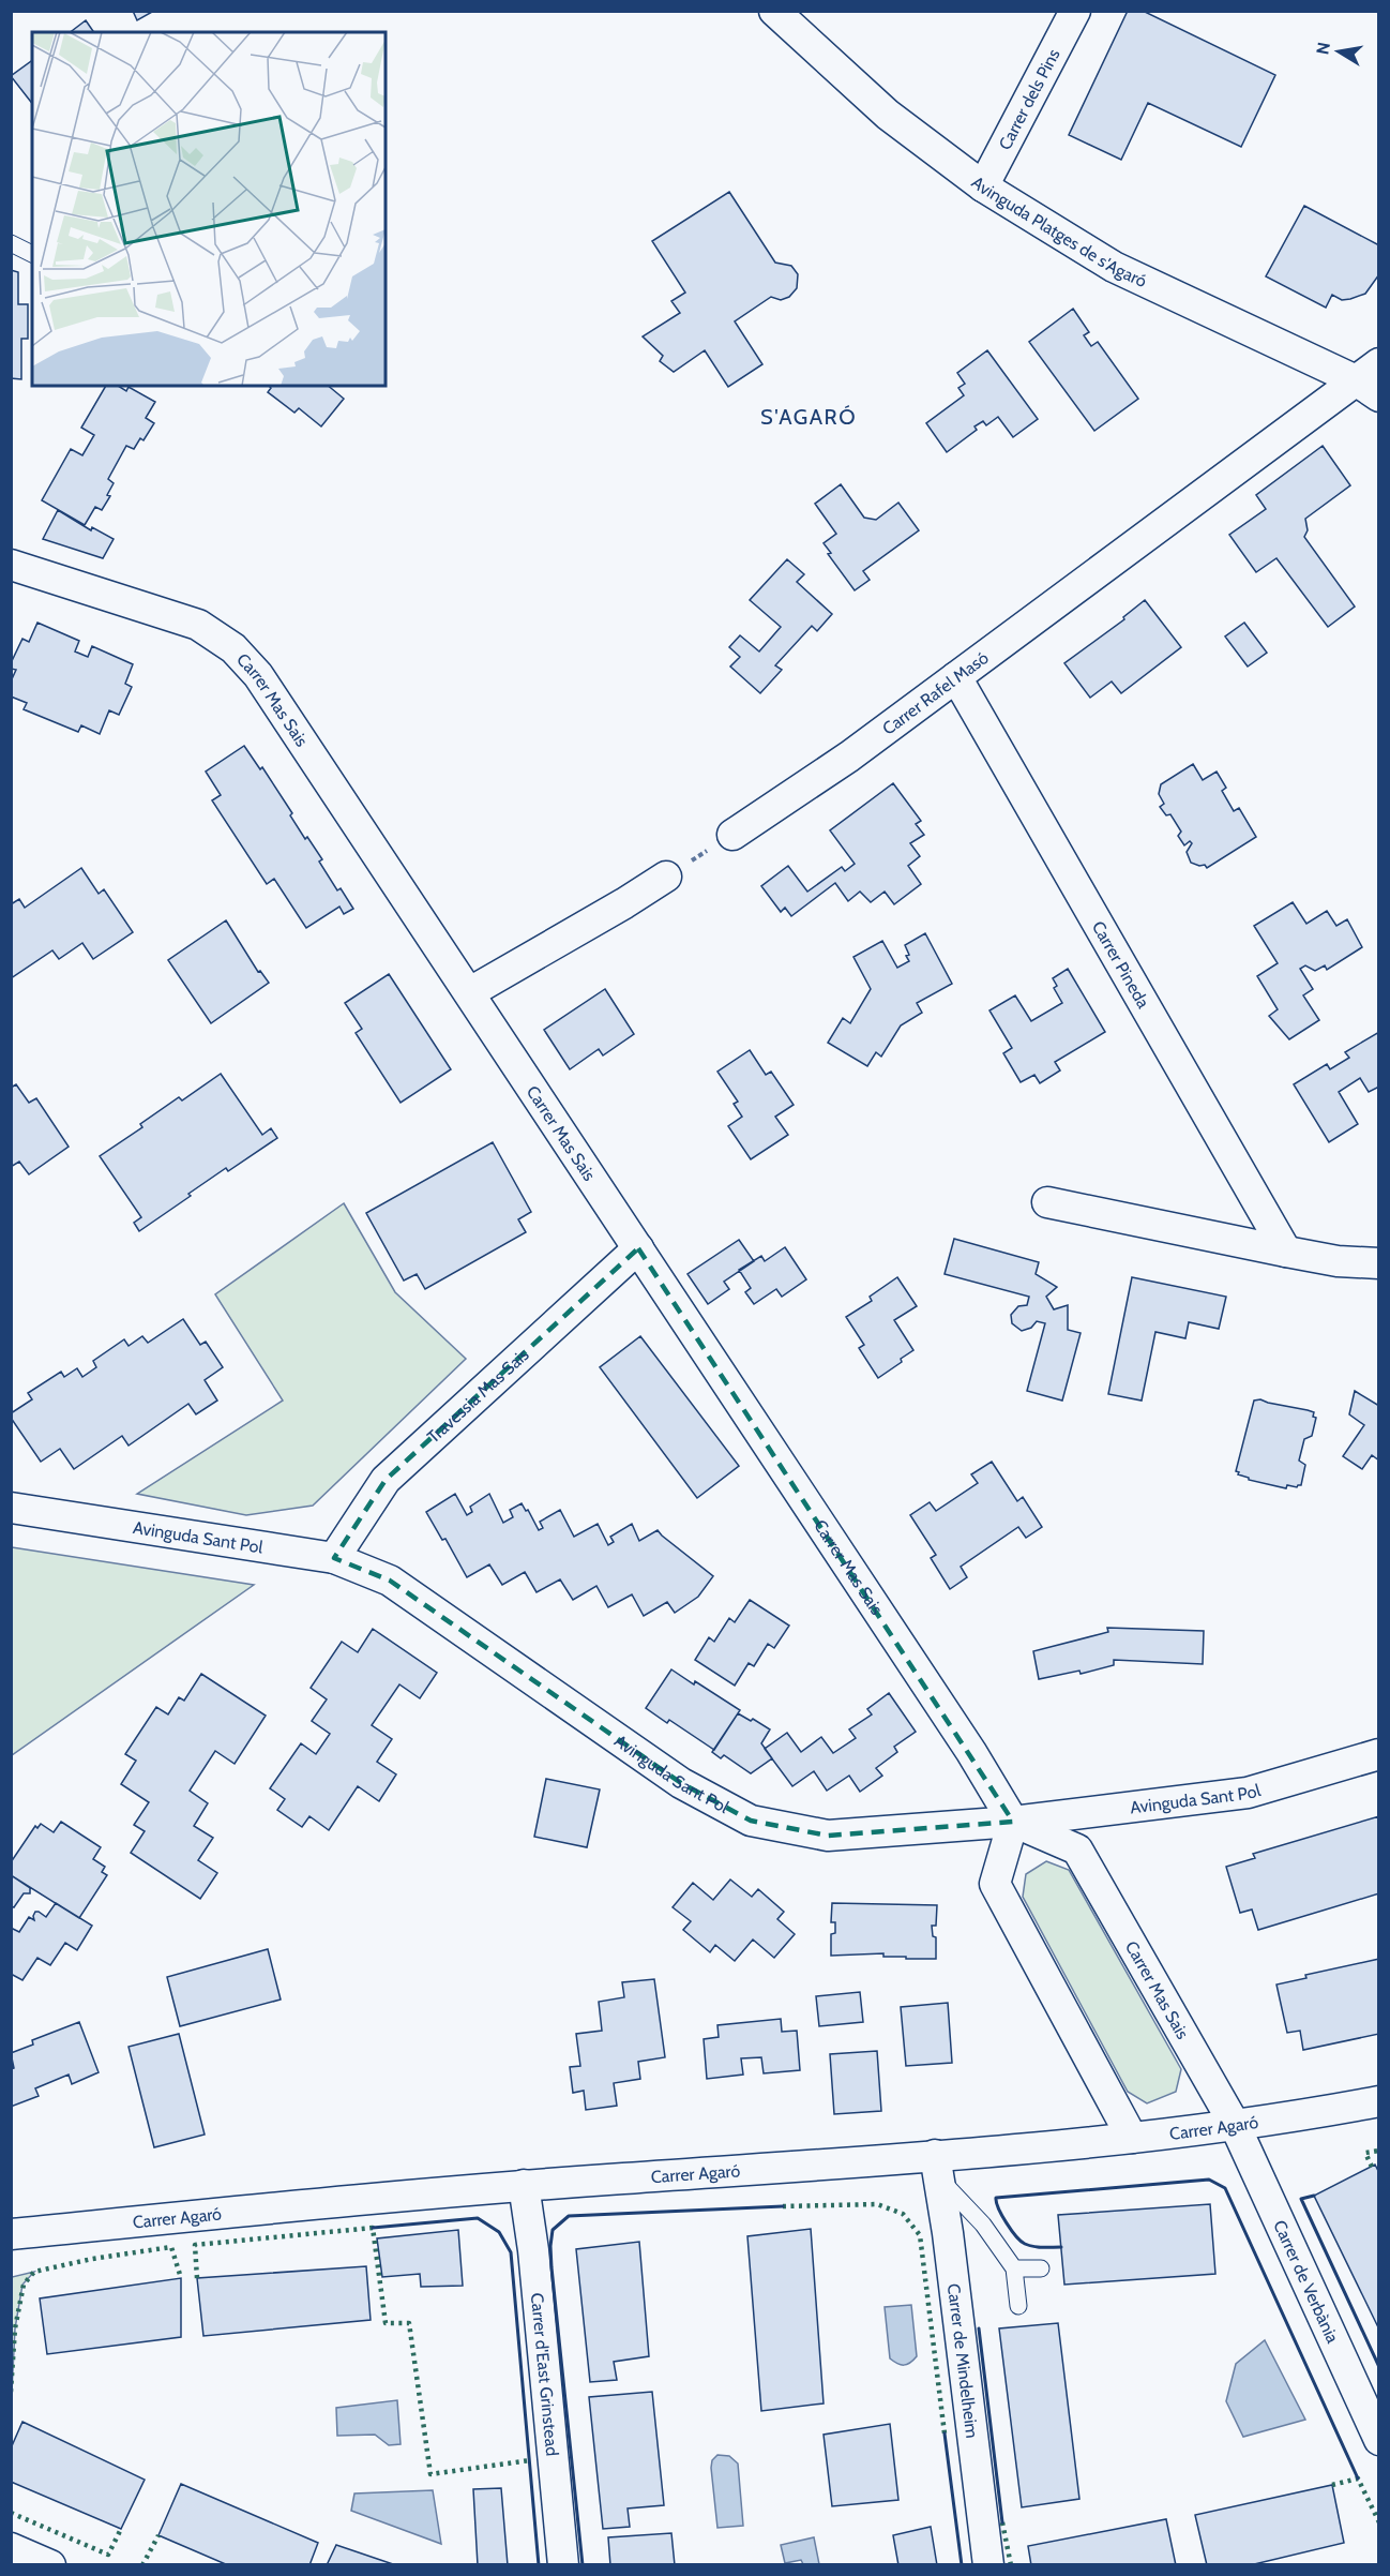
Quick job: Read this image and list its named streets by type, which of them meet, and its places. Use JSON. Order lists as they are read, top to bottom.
{
  "streets": {
    "street": [
      "Carrer dels Pins",
      "Avinguda Platges de s'Agaró",
      "Carrer Rafel Masó",
      "Carrer Mas Sais",
      "Carrer Pineda",
      "Travessia Mas Sais",
      "Avinguda Sant Pol",
      "Carrer Agaró",
      "Carrer de Verbània",
      "Carrer de Mindelheim",
      "Carrer d'East Grinstead"
    ]
  },
  "crossings": [
    ["Carrer dels Pins", "Avinguda Platges de s'Agaró"],
    ["Avinguda Platges de s'Agaró", "Carrer Rafel Masó"],
    ["Carrer Rafel Masó", "Carrer Pineda"],
    ["Carrer Mas Sais", "Travessia Mas Sais"],
    ["Carrer Mas Sais", "Avinguda Sant Pol"],
    ["Carrer Mas Sais", "Carrer Agaró"],
    ["Carrer Mas Sais", "Carrer de Verbània"],
    ["Travessia Mas Sais", "Avinguda Sant Pol"],
    ["Carrer Agaró", "Carrer de Verbània"],
    ["Carrer Agaró", "Carrer de Mindelheim"],
    ["Carrer Agaró", "Carrer d'East Grinstead"]
  ],
  "districts": ["S'AGARÓ"],
  "north": "left"
}
